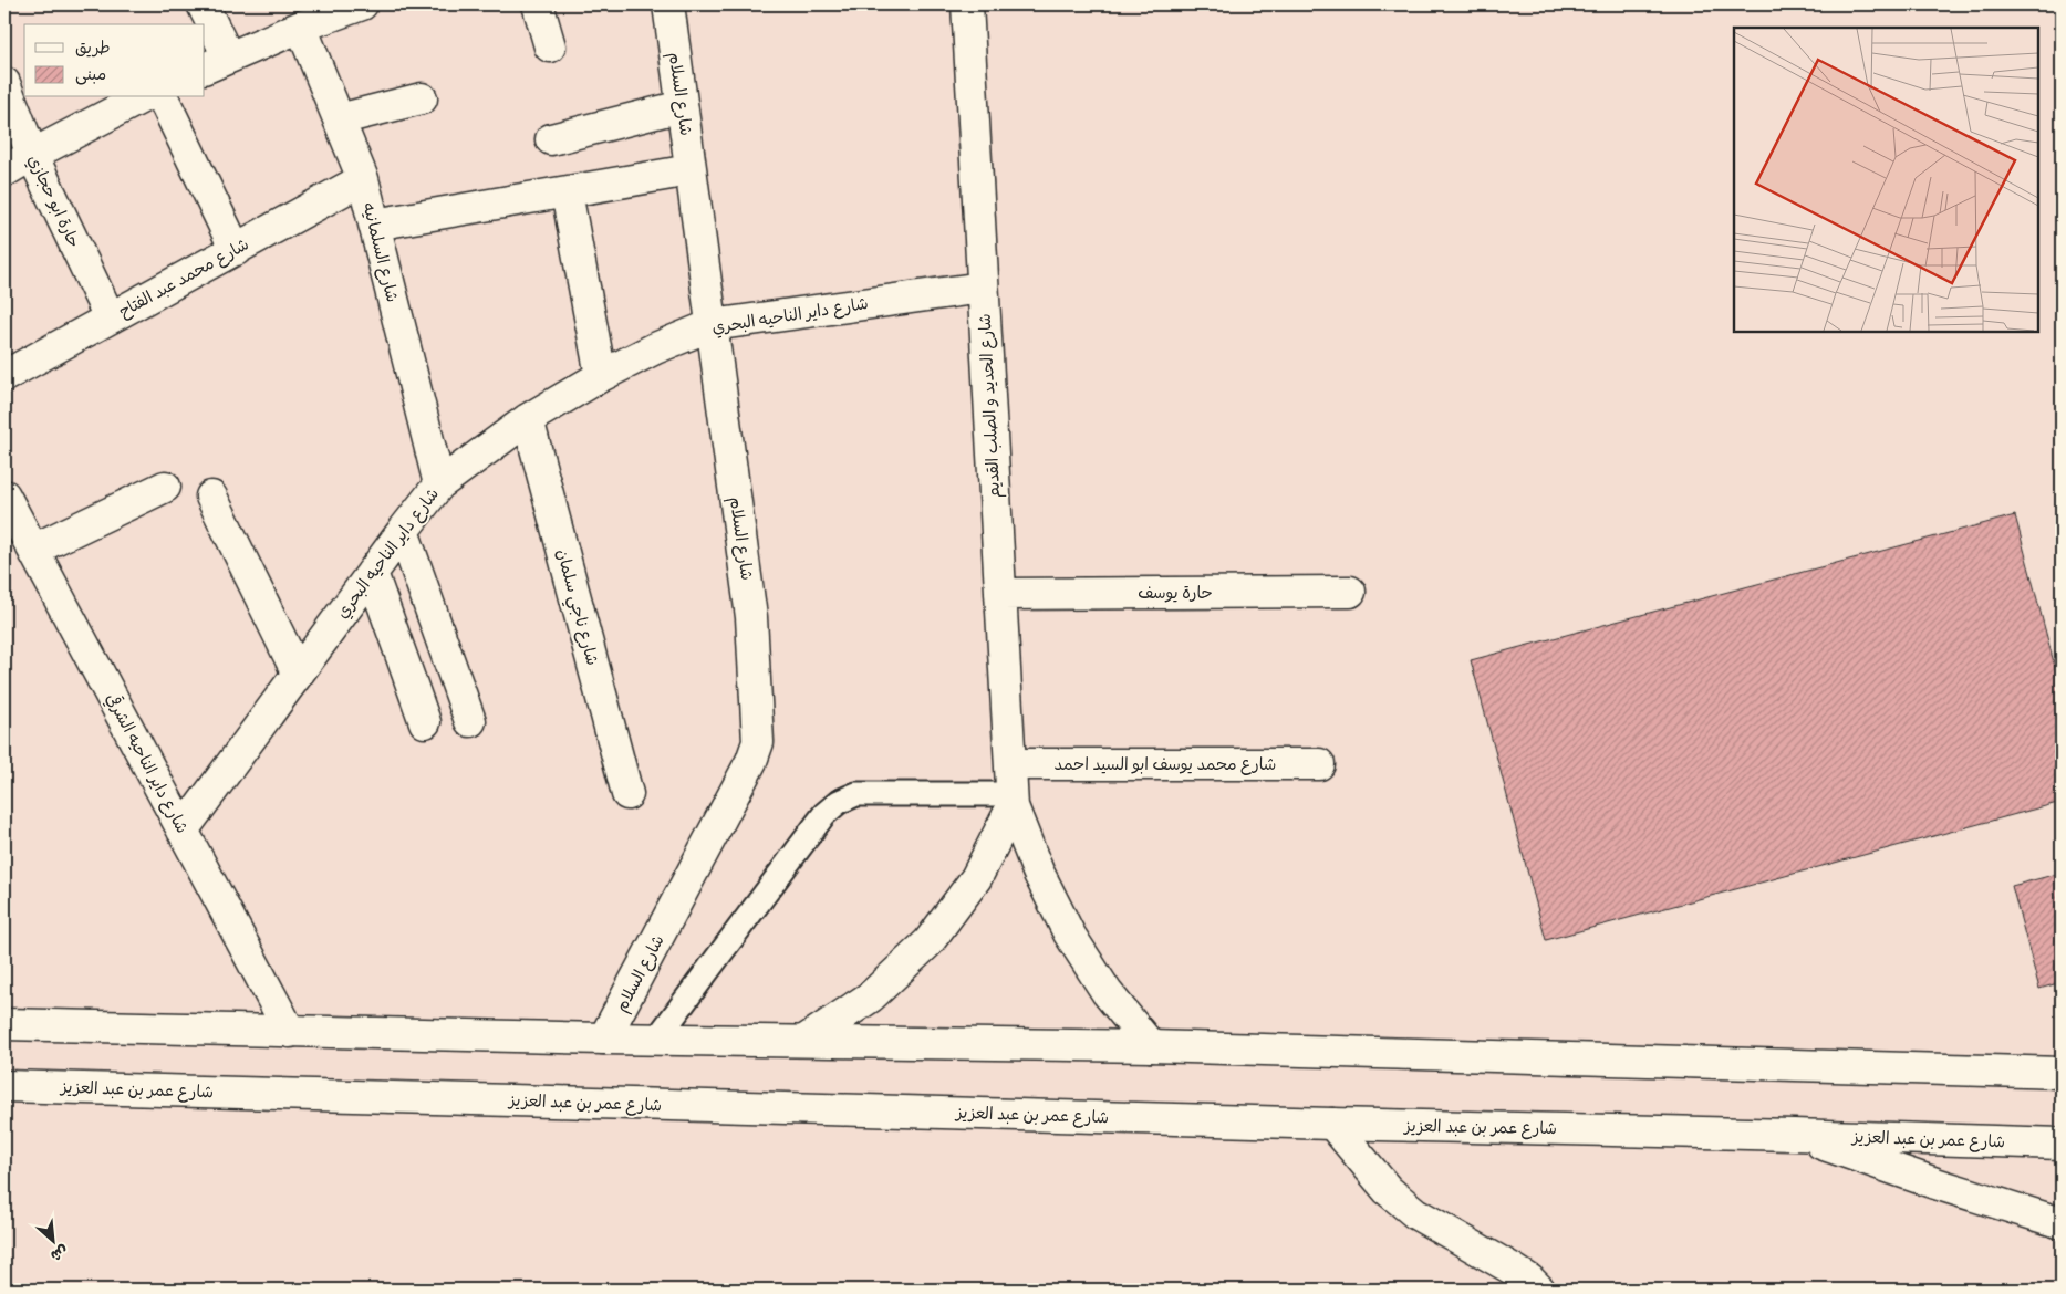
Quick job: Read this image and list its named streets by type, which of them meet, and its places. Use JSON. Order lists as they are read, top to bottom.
{
  "streets": {
    "street": [
      "شارع السلام",
      "حارة ابو حجازي",
      "شارع السلمانيه",
      "شارع محمد عبد الفتاح",
      "شارع داير الناحيه البحري",
      "شارع الحديد و الصلب القديم",
      "حارة يوسف",
      "شارع ناجي سلمان",
      "شارع داير الناحيه الشرقي",
      "شارع محمد يوسف ابو السيد احمد",
      "شارع عمر بن عبد العزيز"
    ]
  },
  "crossings": [
    ["شارع السلام", "شارع داير الناحيه البحري"],
    ["حارة ابو حجازي", "شارع محمد عبد الفتاح"],
    ["شارع السلمانيه", "شارع محمد عبد الفتاح"],
    ["شارع السلمانيه", "شارع داير الناحيه البحري"],
    ["شارع داير الناحيه البحري", "شارع الحديد و الصلب القديم"],
    ["شارع داير الناحيه البحري", "شارع ناجي سلمان"],
    ["شارع داير الناحيه البحري", "شارع داير الناحيه الشرقي"],
    ["شارع الحديد و الصلب القديم", "حارة يوسف"],
    ["شارع الحديد و الصلب القديم", "شارع محمد يوسف ابو السيد احمد"]
  ],
  "legend": ["طريق", "مبنى"],
  "north": "bottom right"
}
